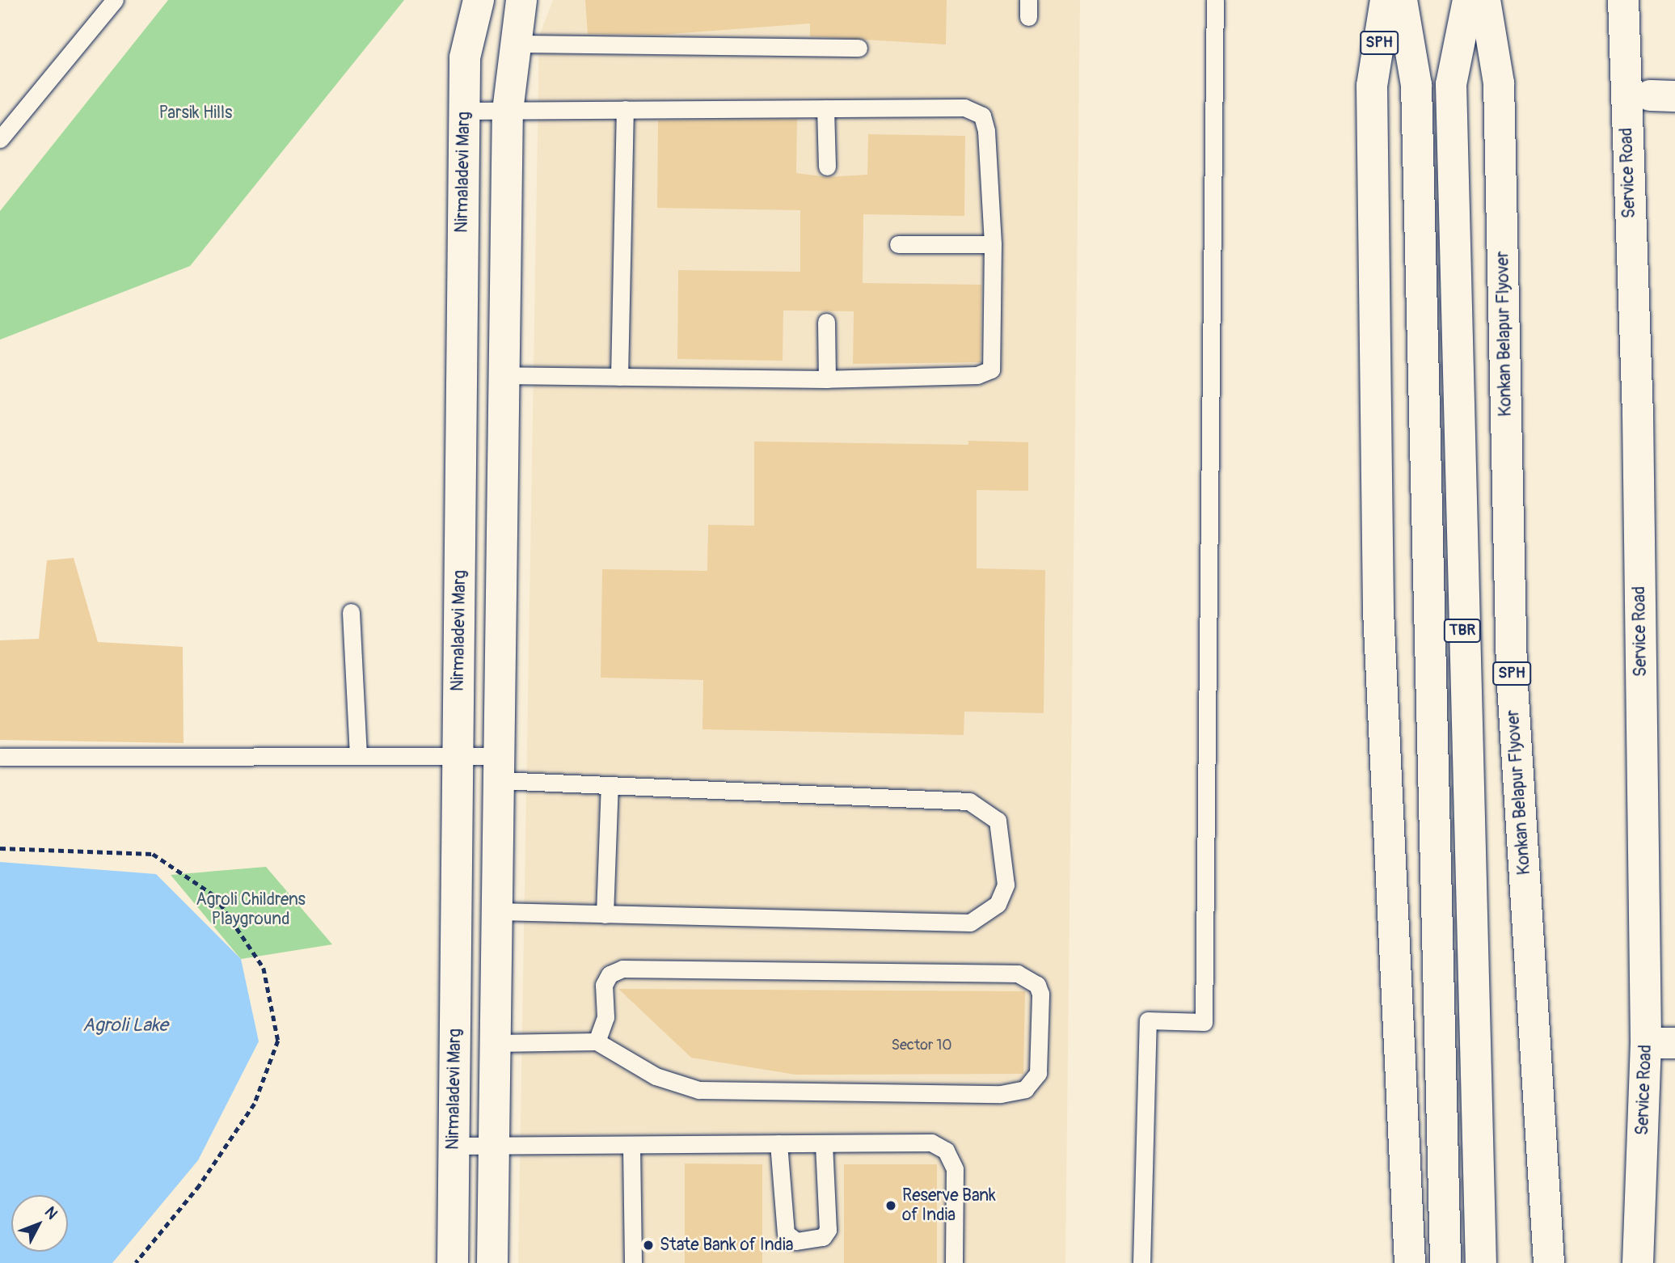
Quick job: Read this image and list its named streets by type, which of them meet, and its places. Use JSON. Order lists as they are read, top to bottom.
{
  "streets": {
    "main road": [
      "SPH",
      "Nirmaladevi Marg",
      "Service Road",
      "Konkan Belapur Flyover",
      "TBR"
    ]
  },
  "water": ["Agroli Lake"],
  "parks": ["Parsik Hills", "Agroli Childrens Playground"],
  "places": ["Reserve Bank of India", "State Bank of India"],
  "house_numbers": ["Sector 10"],
  "north": "top right"
}
